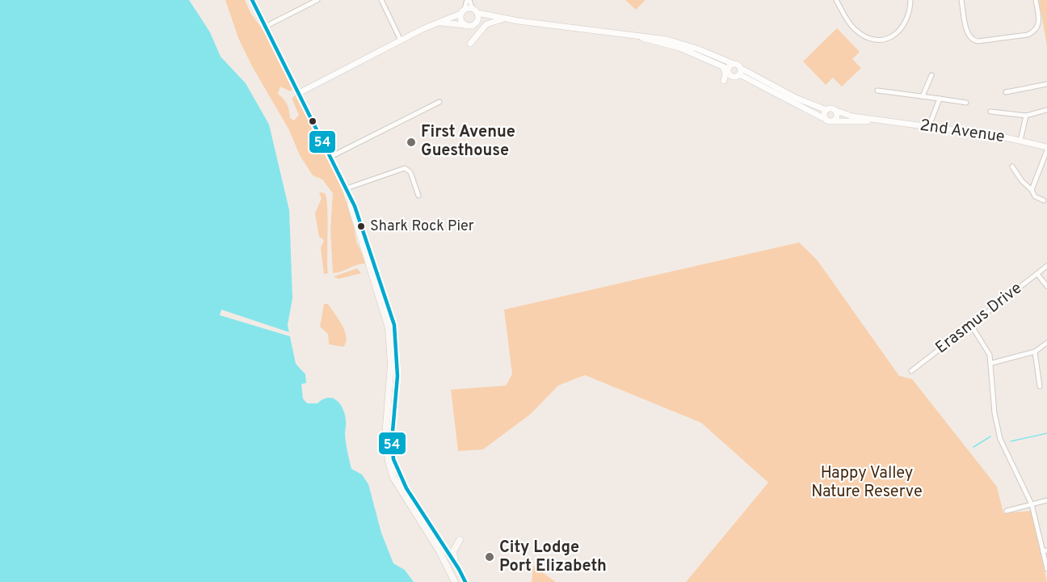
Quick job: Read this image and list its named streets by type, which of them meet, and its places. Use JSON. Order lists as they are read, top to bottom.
{
  "streets": {
    "street": ["2nd Avenue", "Erasmus Drive"]
  },
  "parks": ["Happy Valley Nature Reserve"],
  "places": ["First Avenue Guesthouse", "Shark Rock Pier", "City Lodge Port Elizabeth"],
  "lines": ["transit line 54"]
}
